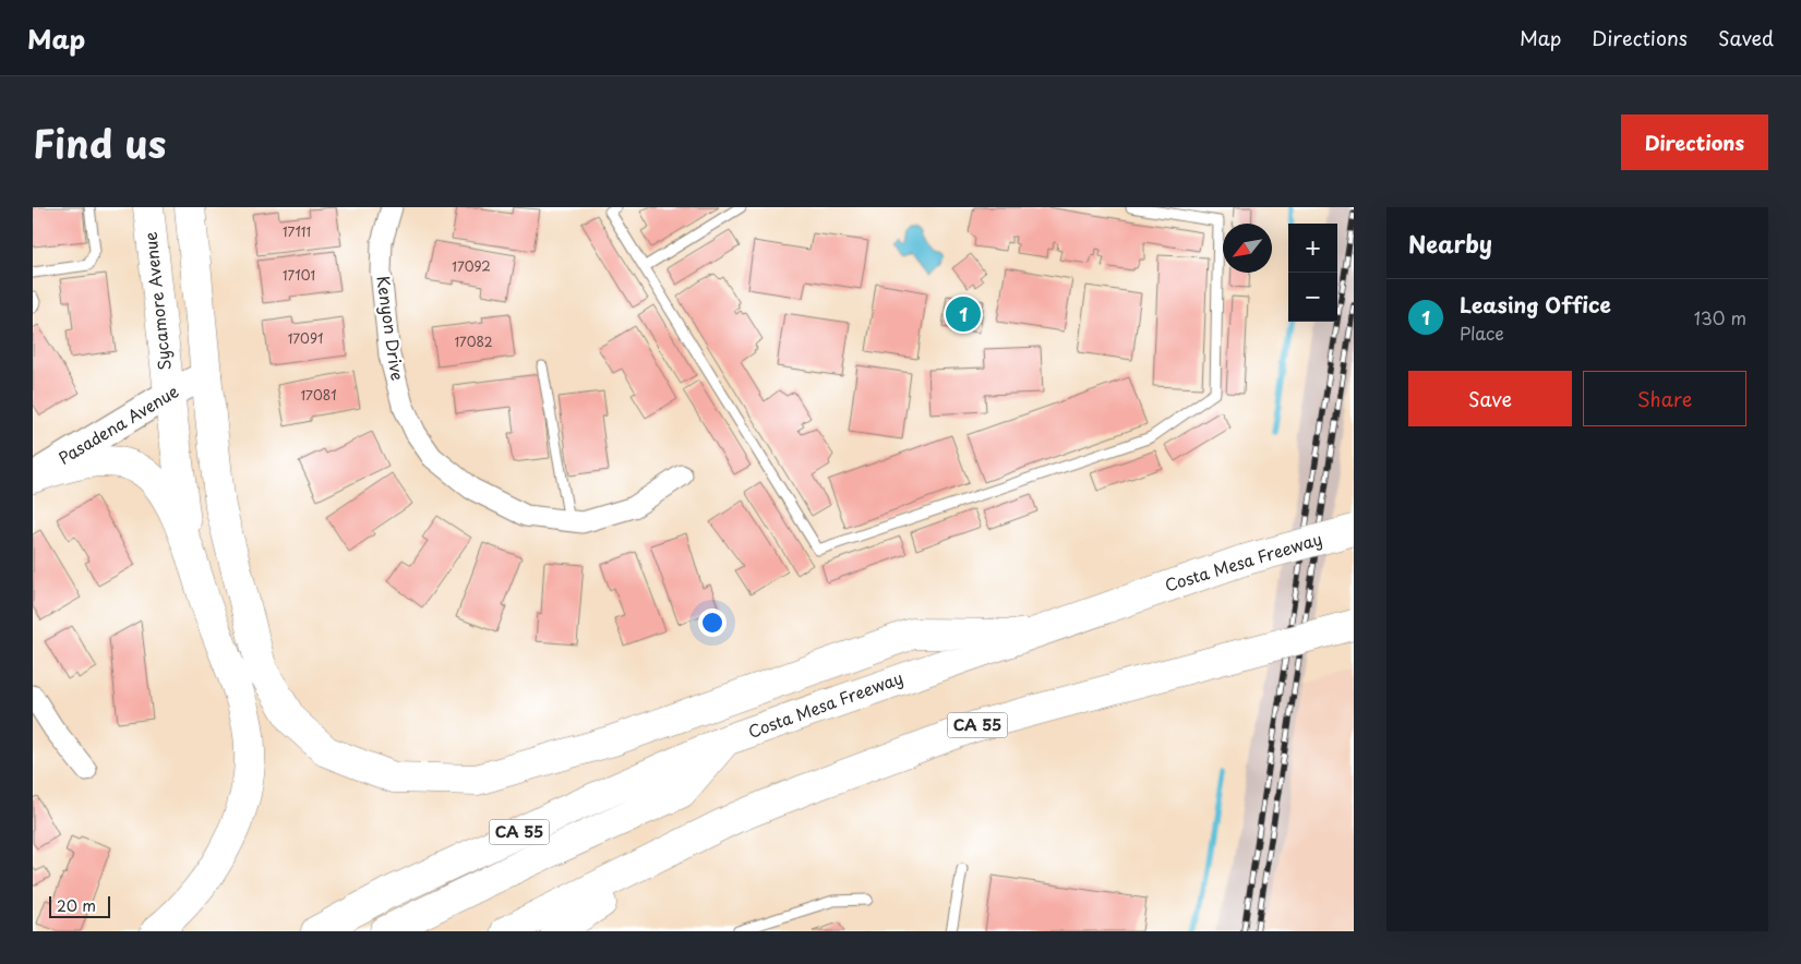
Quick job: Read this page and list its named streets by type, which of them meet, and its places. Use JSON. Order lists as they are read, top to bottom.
{
  "streets": {
    "main road": [
      "Sycamore Avenue",
      "Pasadena Avenue",
      "Costa Mesa Freeway",
      "CA 55"
    ],
    "street": ["Kenyon Drive"]
  },
  "crossings": [
    ["Sycamore Avenue", "Pasadena Avenue"],
    ["Costa Mesa Freeway", "CA 55"]
  ],
  "house_numbers": [
    "17111",
    "17092",
    "17101",
    "17091",
    "17082",
    "17081"
  ],
  "scale_bar": "20 m",
  "north": "bottom left",
  "page": {
    "header": "Map",
    "nav": ["Map", "Directions", "Saved"],
    "title": "Find us",
    "buttons": [
      "Directions",
      ["Save", "Share"]
    ],
    "heading": "Nearby",
    "map_buttons": ["+", "−"],
    "list": [
      {
        "mark": "1",
        "name": "Leasing Office",
        "note": "Place",
        "value": "130 m"
      }
    ],
    "pins": "1",
    "scale": "20 m"
  }
}
